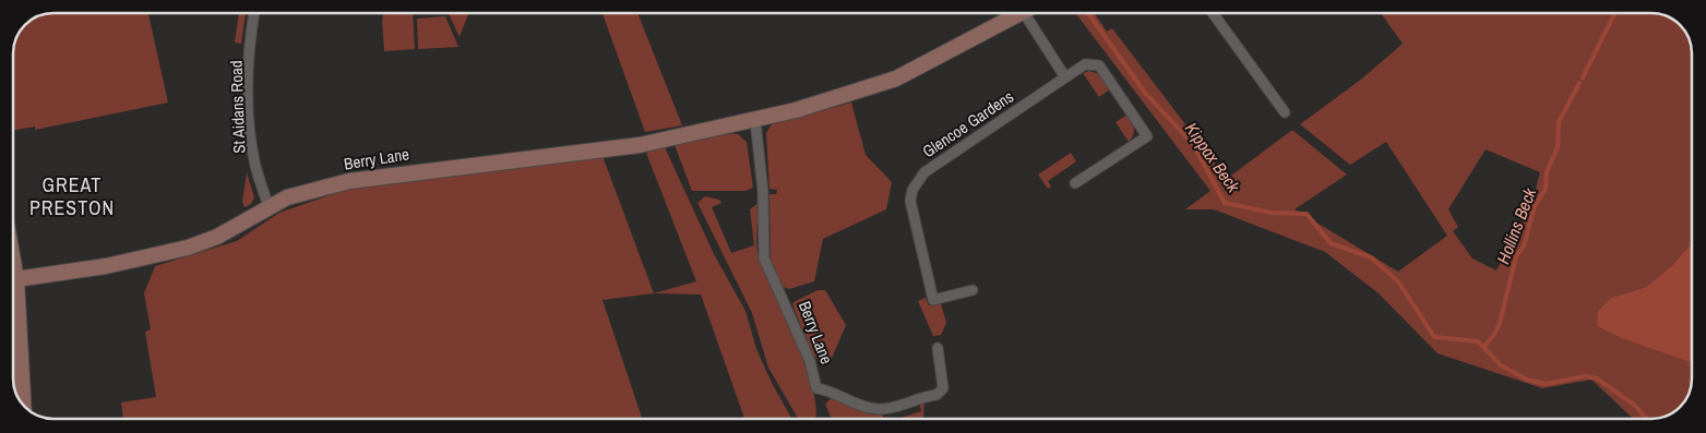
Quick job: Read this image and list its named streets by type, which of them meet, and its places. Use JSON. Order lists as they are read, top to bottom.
{
  "streets": {
    "street": ["St Aidans Road", "Glencoe Gardens", "Berry Lane"]
  },
  "crossings": [
    ["St Aidans Road", "Berry Lane"]
  ],
  "districts": ["GREAT PRESTON"],
  "water": ["Kippax Beck", "Hollins Beck"]
}
